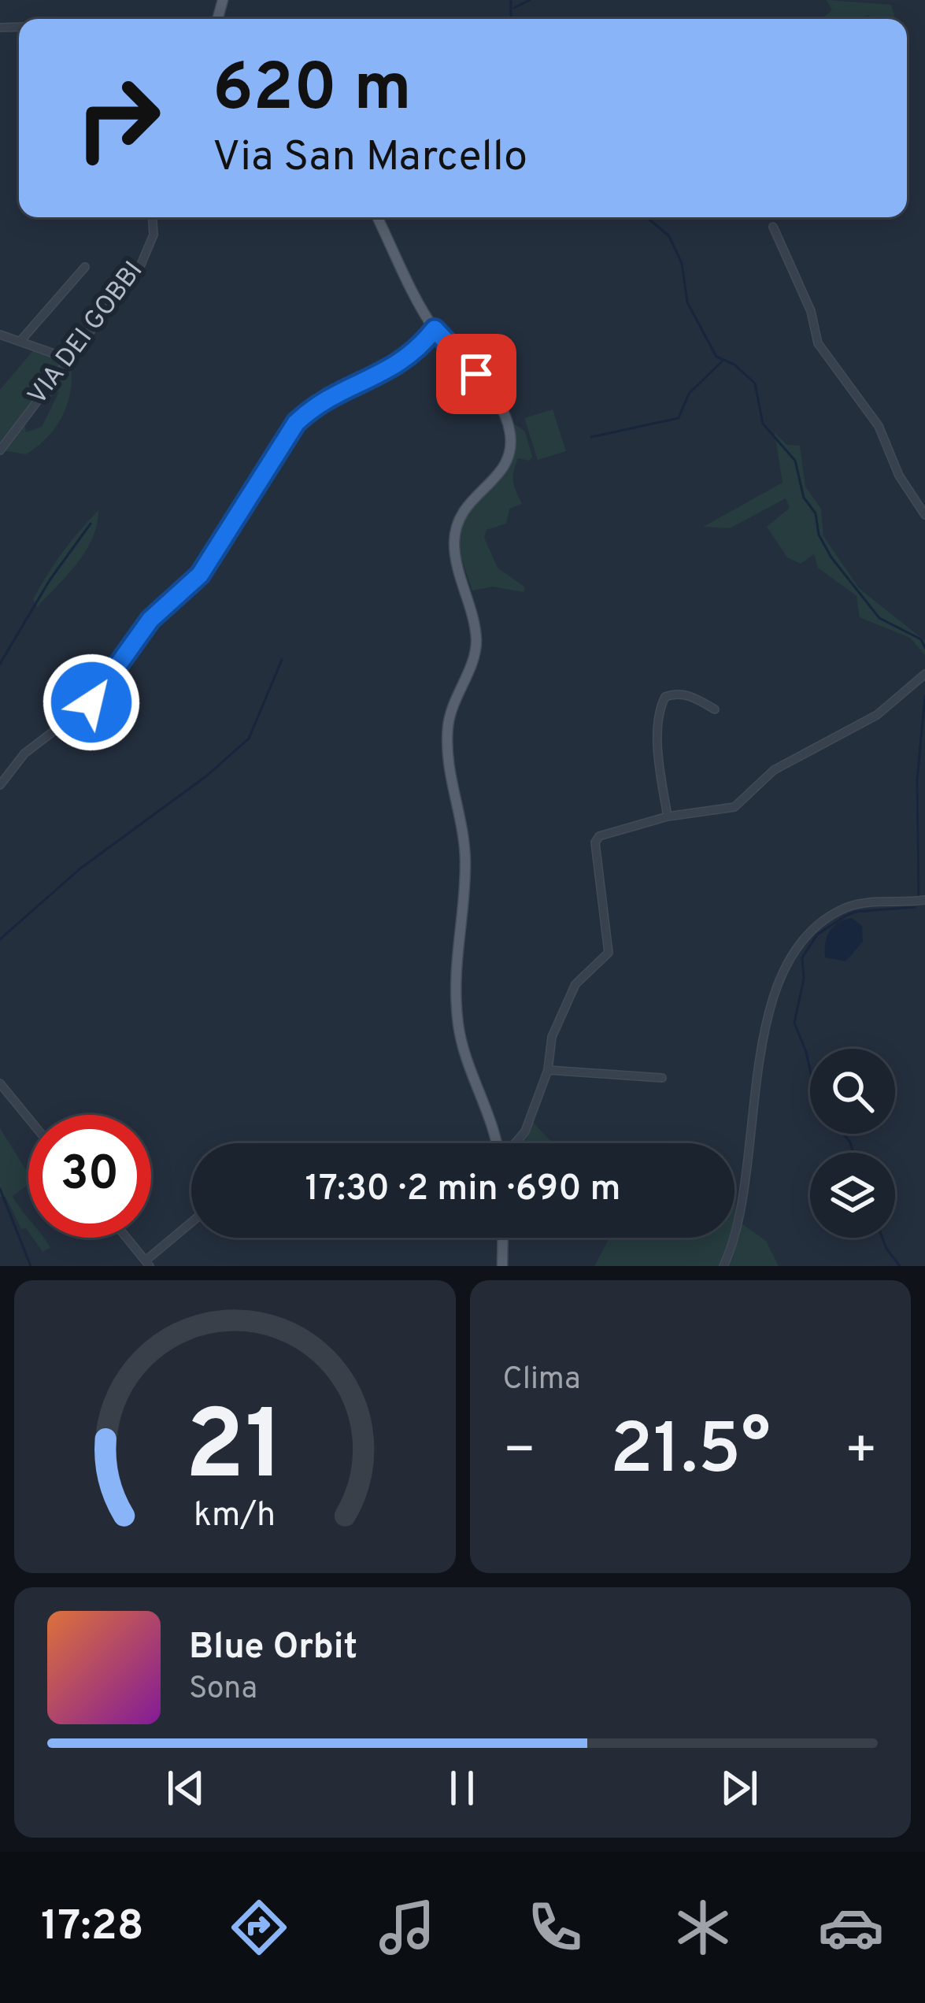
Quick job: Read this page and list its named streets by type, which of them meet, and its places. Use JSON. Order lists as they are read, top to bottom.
{
  "streets": {
    "street": ["VIA DEI GOBBI"]
  },
  "page": {
    "turn": ["620 m", "Via San Marcello"],
    "limit": "30",
    "trip": "17:30 · 2 min · 690 m",
    "tile": "Clima",
    "heat": ["−", "21.5°", "+"],
    "song": ["Blue Orbit", "Sona"],
    "tabs": "17:28",
    "gauge": ["21", "km/h"]
  }
}
